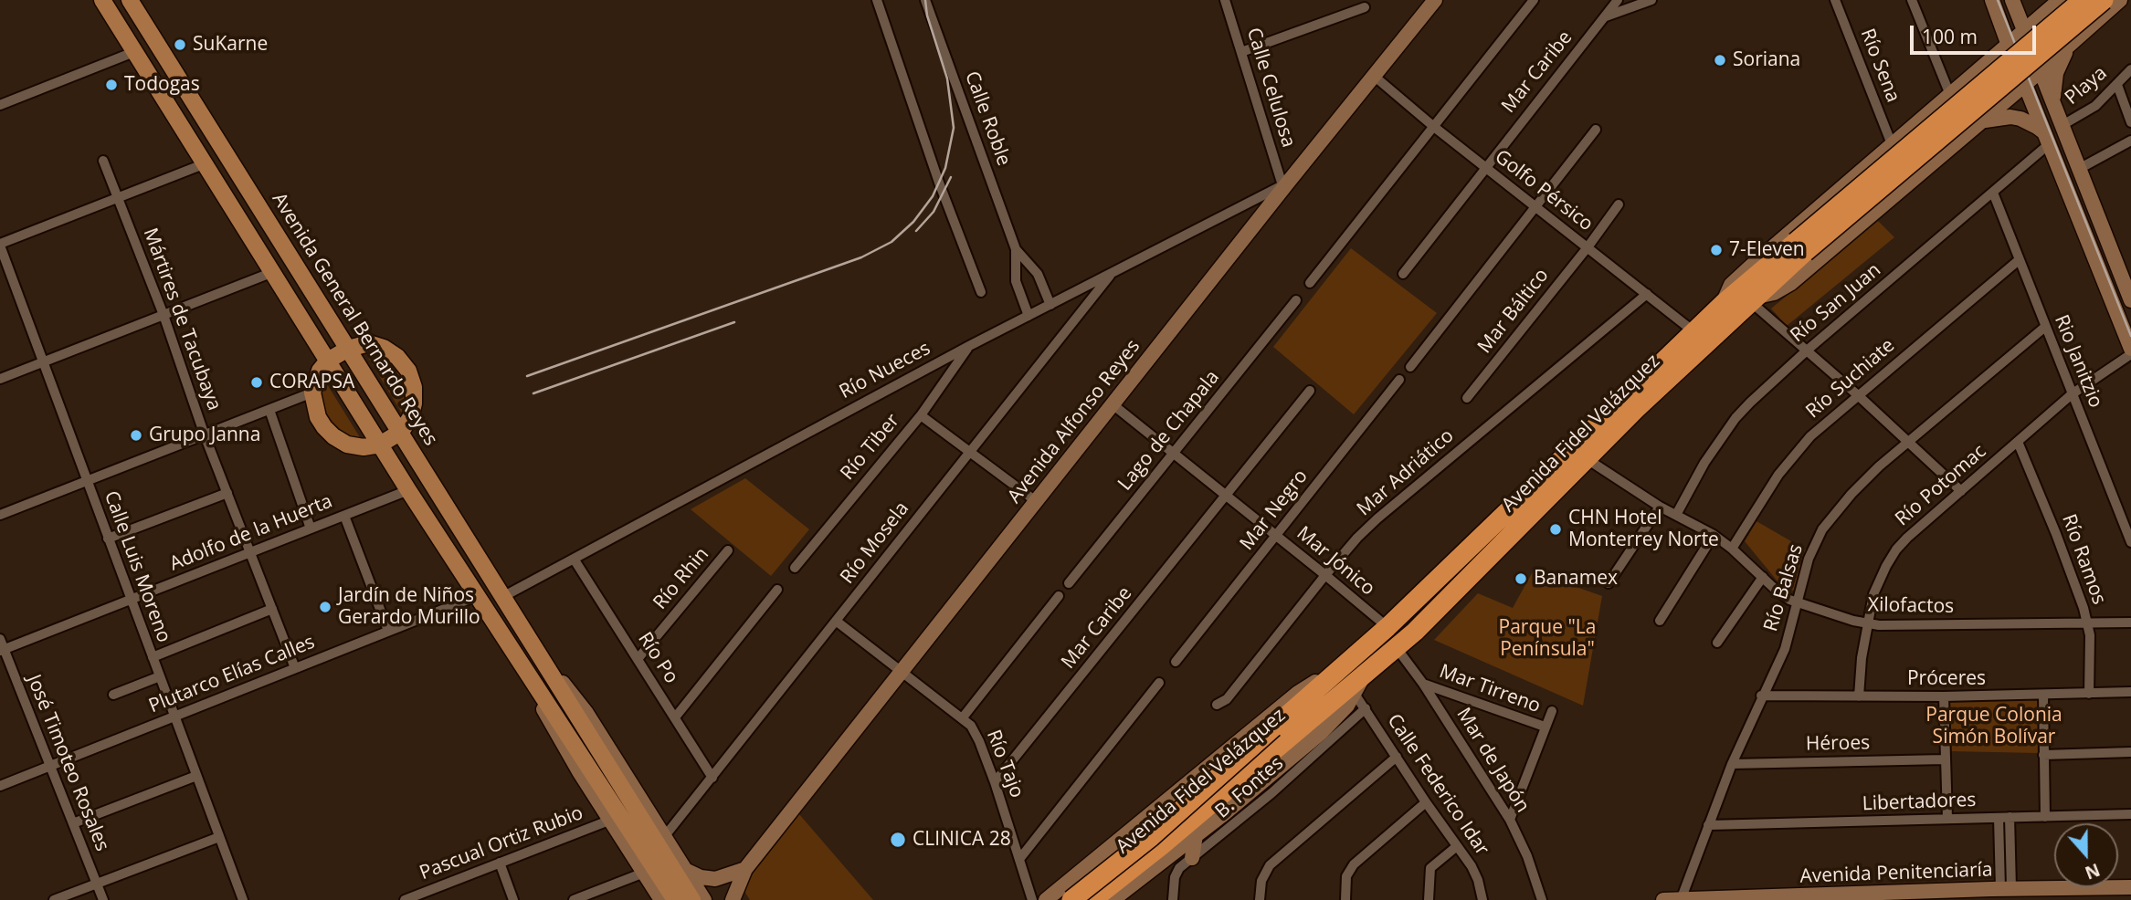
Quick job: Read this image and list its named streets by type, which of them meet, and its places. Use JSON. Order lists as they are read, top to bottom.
{
  "streets": {
    "highway": ["Avenida Fidel Velázquez"],
    "main road": ["Avenida General Bernardo Reyes"],
    "street": [
      "Río Sena",
      "Mar Caribe",
      "Playa",
      "Calle Celulosa",
      "Calle Roble",
      "Golfo Pérsico",
      "Río San Juan",
      "Mar Báltico",
      "Mártires de Tacubaya",
      "Rio Janitzio",
      "Río Nueces",
      "Río Suchiate",
      "Avenida Alfonso Reyes",
      "Lago de Chapala",
      "Río Tiber",
      "Mar Adriático",
      "Río Potomac",
      "Mar Negro",
      "Adolfo de la Huerta",
      "Río Mosela",
      "Río Ramos",
      "Mar Jónico",
      "Calle Luis Moreno",
      "Río Rhin",
      "Río Balsas",
      "Xilofactos",
      "Río Po",
      "Plutarco Elías Calles",
      "Próceres",
      "Mar Tirreno",
      "Héroes",
      "Mar de Japón",
      "José Timoteo Rosales",
      "Río Tajo",
      "Calle Federico Idar",
      "B. Fontes",
      "Libertadores",
      "Pascual Ortiz Rubio",
      "Avenida Penitenciaría"
    ]
  },
  "crossings": [
    ["Mar Caribe", "Golfo Pérsico"],
    ["Mar Caribe", "Mar Jónico"],
    ["Mar Caribe", "Río Tajo"],
    ["Calle Celulosa", "Río Nueces"],
    ["Calle Celulosa", "Avenida Alfonso Reyes"],
    ["Calle Roble", "Río Nueces"],
    ["Golfo Pérsico", "Mar Báltico"],
    ["Golfo Pérsico", "Avenida Alfonso Reyes"],
    ["Golfo Pérsico", "Avenida Fidel Velázquez"],
    ["Golfo Pérsico", "Mar Adriático"],
    ["Río San Juan", "Rio Janitzio"],
    ["Río San Juan", "Xilofactos"],
    ["Mártires de Tacubaya", "Adolfo de la Huerta"],
    ["Mártires de Tacubaya", "Plutarco Elías Calles"],
    ["Avenida General Bernardo Reyes", "Río Nueces"],
    ["Avenida General Bernardo Reyes", "Río Mosela"],
    ["Rio Janitzio", "Río Suchiate"],
    ["Rio Janitzio", "Río Potomac"],
    ["Rio Janitzio", "Río Balsas"],
    ["Río Nueces", "Avenida Alfonso Reyes"],
    ["Río Nueces", "Río Tiber"],
    ["Río Nueces", "Río Mosela"],
    ["Río Nueces", "Río Po"],
    ["Río Suchiate", "Xilofactos"],
    ["Avenida Alfonso Reyes", "Mar Jónico"],
    ["Avenida Alfonso Reyes", "Río Tajo"],
    ["Lago de Chapala", "Mar Jónico"],
    ["Avenida Fidel Velázquez", "Mar Jónico"],
    ["Avenida Fidel Velázquez", "Xilofactos"],
    ["Avenida Fidel Velázquez", "Mar de Japón"],
    ["Avenida Fidel Velázquez", "Calle Federico Idar"],
    ["Mar Adriático", "Mar Jónico"],
    ["Río Potomac", "Río Ramos"],
    ["Río Potomac", "Xilofactos"],
    ["Río Potomac", "Próceres"],
    ["Mar Negro", "Mar Jónico"],
    ["Adolfo de la Huerta", "Calle Luis Moreno"],
    ["Adolfo de la Huerta", "José Timoteo Rosales"],
    ["Río Mosela", "Río Po"],
    ["Río Mosela", "Río Tajo"],
    ["Río Ramos", "Xilofactos"],
    ["Río Ramos", "Próceres"],
    ["Calle Luis Moreno", "Plutarco Elías Calles"],
    ["Río Rhin", "Río Po"],
    ["Río Balsas", "Xilofactos"],
    ["Río Balsas", "Próceres"],
    ["Río Balsas", "Héroes"],
    ["Río Balsas", "Libertadores"],
    ["Río Balsas", "Avenida Penitenciaría"],
    ["Plutarco Elías Calles", "José Timoteo Rosales"],
    ["Mar Tirreno", "Mar de Japón"],
    ["Calle Federico Idar", "B. Fontes"]
  ],
  "parks": ["Parque \"La Península\"", "Parque Colonia Simón Bolívar"],
  "places": [
    "SuKarne",
    "Soriana",
    "Todogas",
    "7-Eleven",
    "CORAPSA",
    "Grupo Janna",
    "CHN Hotel Monterrey Norte",
    "Banamex",
    "Jardín de Niños Gerardo Murillo",
    "CLINICA 28"
  ],
  "scale_bar": "100 m",
  "north": "bottom"
}
